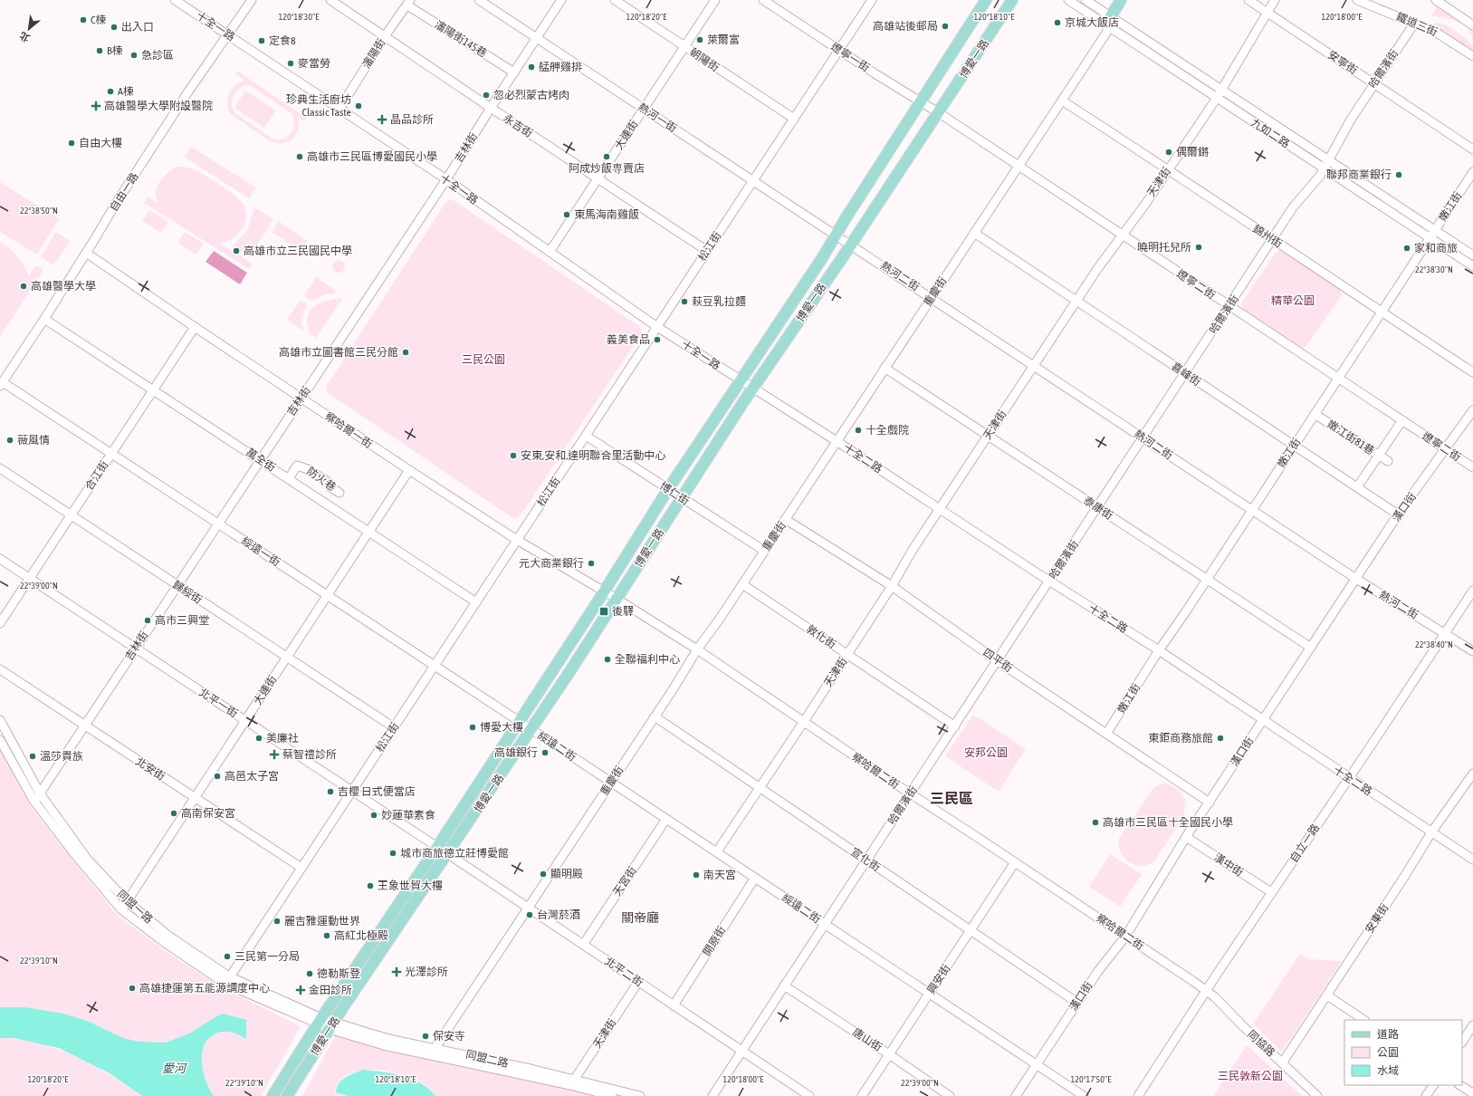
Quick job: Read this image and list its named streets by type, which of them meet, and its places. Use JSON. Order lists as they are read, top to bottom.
{
  "streets": {
    "main road": ["博愛一路"],
    "street": [
      "鐵道三街",
      "十全一路",
      "瀋陽街145巷",
      "瀋陽街",
      "遼寧一街",
      "朝陽街",
      "安寧街",
      "哈爾濱街",
      "熱河一街",
      "永吉街",
      "九如二路",
      "大連街",
      "吉林街",
      "天津街",
      "自由一路",
      "嫩江街",
      "錦州街",
      "松江街",
      "熱河二街",
      "遼寧二街",
      "重慶街",
      "喜峰街",
      "察哈爾一街",
      "嫩江街81巷",
      "十全二路",
      "萬全街",
      "合江街",
      "防火巷",
      "博仁街",
      "漢口街",
      "泰康街",
      "綏遠一街",
      "歸綏街",
      "敦化街",
      "四平街",
      "北平一街",
      "綏遠二街",
      "北安街",
      "察哈爾二街",
      "自立一路",
      "宣化街",
      "漢中街",
      "天宮街",
      "同盟一路",
      "安東街",
      "開原街",
      "北平二街",
      "興安街",
      "唐山街",
      "同協路",
      "同盟二路"
    ]
  },
  "crossings": [
    ["鐵道三街", "哈爾濱街"],
    ["十全一路", "瀋陽街"],
    ["十全一路", "博愛一路"],
    ["十全一路", "大連街"],
    ["十全一路", "吉林街"],
    ["十全一路", "自由一路"],
    ["十全一路", "松江街"],
    ["十全一路", "十全二路"],
    ["瀋陽街145巷", "瀋陽街"],
    ["瀋陽街145巷", "吉林街"],
    ["瀋陽街", "永吉街"],
    ["遼寧一街", "博愛一路"],
    ["遼寧一街", "松江街"],
    ["遼寧一街", "遼寧二街"],
    ["博愛一路", "熱河一街"],
    ["博愛一路", "熱河二街"],
    ["博愛一路", "遼寧二街"],
    ["博愛一路", "察哈爾一街"],
    ["博愛一路", "十全二路"],
    ["博愛一路", "博仁街"],
    ["博愛一路", "綏遠一街"],
    ["博愛一路", "北平一街"],
    ["博愛一路", "綏遠二街"],
    ["博愛一路", "察哈爾二街"],
    ["博愛一路", "同盟一路"],
    ["博愛一路", "北平二街"],
    ["博愛一路", "同盟二路"],
    ["朝陽街", "大連街"],
    ["朝陽街", "松江街"],
    ["安寧街", "哈爾濱街"],
    ["安寧街", "天津街"],
    ["哈爾濱街", "九如二路"],
    ["哈爾濱街", "錦州街"],
    ["哈爾濱街", "熱河二街"],
    ["哈爾濱街", "遼寧二街"],
    ["哈爾濱街", "喜峰街"],
    ["哈爾濱街", "十全二路"],
    ["哈爾濱街", "泰康街"],
    ["哈爾濱街", "敦化街"],
    ["哈爾濱街", "四平街"],
    ["哈爾濱街", "綏遠二街"],
    ["哈爾濱街", "察哈爾二街"],
    ["哈爾濱街", "宣化街"],
    ["哈爾濱街", "北平二街"],
    ["哈爾濱街", "唐山街"],
    ["熱河一街", "大連街"],
    ["熱河一街", "吉林街"],
    ["熱河一街", "松江街"],
    ["熱河一街", "熱河二街"],
    ["永吉街", "大連街"],
    ["永吉街", "吉林街"],
    ["永吉街", "松江街"],
    ["九如二路", "天津街"],
    ["九如二路", "嫩江街"],
    ["九如二路", "重慶街"],
    ["大連街", "察哈爾一街"],
    ["大連街", "萬全街"],
    ["大連街", "綏遠一街"],
    ["大連街", "歸綏街"],
    ["大連街", "北平一街"],
    ["大連街", "北安街"],
    ["大連街", "同盟一路"],
    ["吉林街", "察哈爾一街"],
    ["吉林街", "萬全街"],
    ["吉林街", "綏遠一街"],
    ["吉林街", "歸綏街"],
    ["吉林街", "北平一街"],
    ["吉林街", "北安街"],
    ["吉林街", "同盟一路"],
    ["天津街", "錦州街"],
    ["天津街", "熱河二街"],
    ["天津街", "遼寧二街"],
    ["天津街", "喜峰街"],
    ["天津街", "十全二路"],
    ["天津街", "泰康街"],
    ["天津街", "敦化街"],
    ["天津街", "四平街"],
    ["天津街", "綏遠二街"],
    ["天津街", "察哈爾二街"],
    ["天津街", "宣化街"],
    ["天津街", "北平二街"],
    ["天津街", "同盟二路"],
    ["自由一路", "察哈爾一街"],
    ["自由一路", "萬全街"],
    ["自由一路", "綏遠一街"],
    ["嫩江街", "錦州街"],
    ["嫩江街", "熱河二街"],
    ["嫩江街", "遼寧二街"],
    ["嫩江街", "喜峰街"],
    ["嫩江街", "嫩江街81巷"],
    ["嫩江街", "十全二路"],
    ["嫩江街", "泰康街"],
    ["嫩江街", "四平街"],
    ["錦州街", "重慶街"],
    ["松江街", "察哈爾一街"],
    ["松江街", "萬全街"],
    ["松江街", "博仁街"],
    ["松江街", "綏遠一街"],
    ["松江街", "歸綏街"],
    ["松江街", "北平一街"],
    ["松江街", "北安街"],
    ["松江街", "同盟一路"],
    ["熱河二街", "重慶街"],
    ["熱河二街", "漢口街"],
    ["熱河二街", "自立一路"],
    ["遼寧二街", "重慶街"],
    ["遼寧二街", "漢口街"],
    ["重慶街", "喜峰街"],
    ["重慶街", "十全二路"],
    ["重慶街", "博仁街"],
    ["重慶街", "泰康街"],
    ["重慶街", "敦化街"],
    ["重慶街", "四平街"],
    ["重慶街", "綏遠二街"],
    ["重慶街", "察哈爾二街"],
    ["重慶街", "宣化街"],
    ["重慶街", "北平二街"],
    ["重慶街", "同盟二路"],
    ["喜峰街", "漢口街"],
    ["察哈爾一街", "合江街"],
    ["察哈爾一街", "察哈爾二街"],
    ["十全二路", "漢口街"],
    ["十全二路", "自立一路"],
    ["十全二路", "安東街"],
    ["萬全街", "合江街"],
    ["萬全街", "防火巷"],
    ["合江街", "綏遠一街"],
    ["合江街", "歸綏街"],
    ["合江街", "北平一街"],
    ["漢口街", "泰康街"],
    ["漢口街", "四平街"],
    ["漢口街", "綏遠二街"],
    ["漢口街", "察哈爾二街"],
    ["漢口街", "宣化街"],
    ["漢口街", "漢中街"],
    ["綏遠一街", "綏遠二街"],
    ["北平一街", "北平二街"],
    ["綏遠二街", "天宮街"],
    ["綏遠二街", "開原街"],
    ["綏遠二街", "興安街"],
    ["察哈爾二街", "自立一路"],
    ["察哈爾二街", "興安街"],
    ["察哈爾二街", "同協路"],
    ["自立一路", "漢中街"],
    ["自立一路", "同協路"],
    ["宣化街", "興安街"],
    ["天宮街", "北平二街"],
    ["同盟一路", "同盟二路"],
    ["安東街", "同協路"],
    ["開原街", "北平二街"],
    ["興安街", "唐山街"]
  ],
  "districts": ["三民區", "關帝廳"],
  "water": ["愛河"],
  "parks": [
    "精華公園",
    "三民公園",
    "安邦公園",
    "三民敦新公園"
  ],
  "places": {
    "other": [
      "C棟",
      "京城大飯店",
      "高雄站後郵局",
      "出入口",
      "萊爾富",
      "定食8",
      "B棟",
      "急診區",
      "麥當勞",
      "艋舺雞排",
      "A棟",
      "忽必烈蒙古烤肉",
      "珍典生活廚坊 Classic Taste",
      "自由大樓",
      "偶爾鏘",
      "高雄市三民區博愛國民小學",
      "阿成炒飯専賣店",
      "聯邦商業銀行",
      "東馬海南雞飯",
      "曉明托兒所",
      "家和商旅",
      "高雄市立三民國民中學",
      "高雄醫學大學",
      "萩豆乳拉麵",
      "義美食品",
      "高雄市立圖書館三民分館",
      "十全戲院",
      "薇風情",
      "安東,安和,達明聯合里活動中心",
      "元大商業銀行",
      "高市三興堂",
      "全聯福利中心",
      "博愛大樓",
      "美廉社",
      "東鉅商務旅館",
      "高雄銀行",
      "溫莎貴族",
      "高邑太子宮",
      "吉櫻 日式便當店",
      "高南保安宮",
      "妙蓮華素食",
      "高雄市三民區十全國民小學",
      "城市商旅德立莊博愛館",
      "顯明殿",
      "南天宮",
      "王象世貿大樓",
      "台灣菸酒",
      "麗吉雅運動世界",
      "高紅北極殿",
      "三民第一分局",
      "德勒斯登",
      "高雄捷運第五能源調度中心",
      "保安寺"
    ],
    "health": [
      "高雄醫學大學附設醫院",
      "晶品診所",
      "蔡智禮診所",
      "光澤診所",
      "金田診所"
    ],
    "transit": ["後驛"]
  },
  "legend": ["道路", "公園", "水域"],
  "north": "bottom left",
  "coordinates": [
    "120°18'30\"E",
    "120°18'20\"E",
    "120°18'10\"E",
    "120°18'00\"E",
    "22°38'50\"N",
    "22°38'30\"N",
    "22°39'00\"N",
    "22°38'40\"N",
    "22°39'10\"N",
    "120°17'50\"E"
  ]
}
